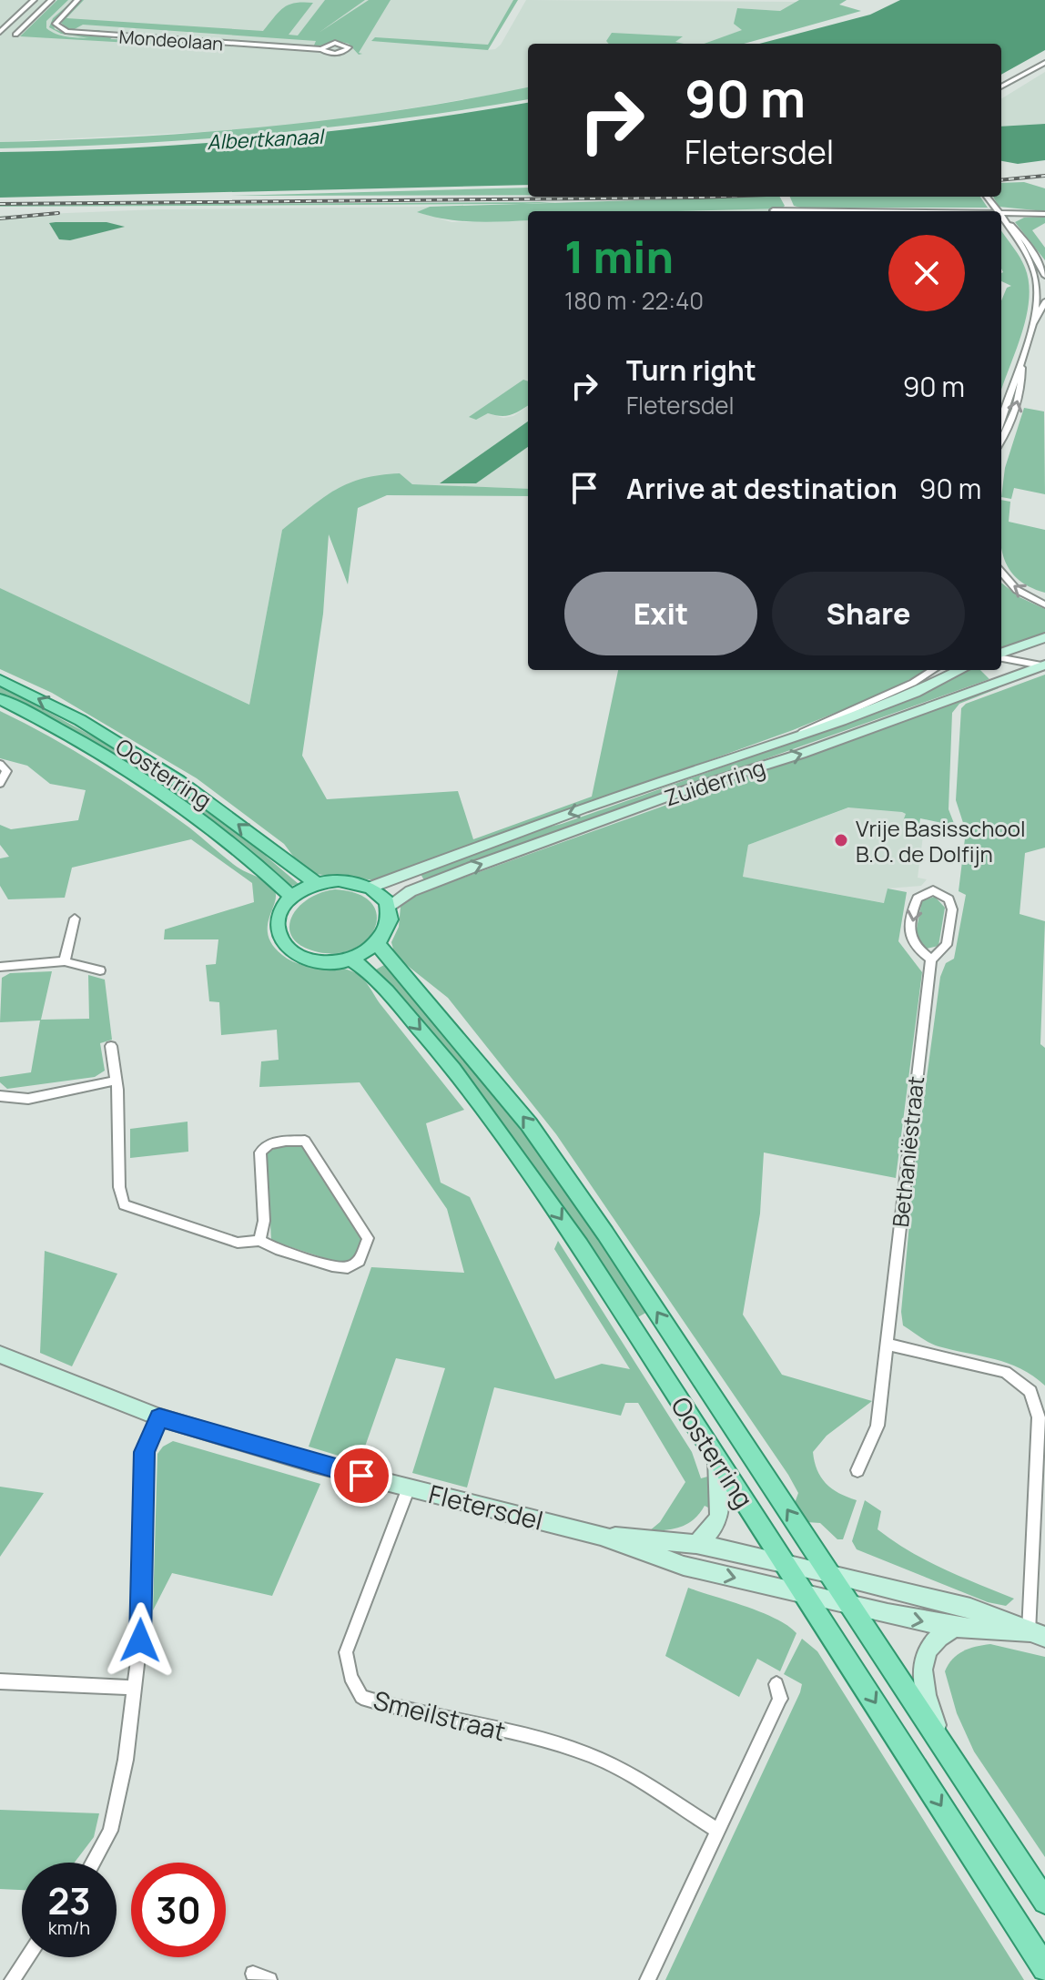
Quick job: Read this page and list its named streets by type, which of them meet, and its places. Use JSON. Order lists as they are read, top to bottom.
{
  "streets": {
    "main road": ["Oosterring", "Zuiderring", "Fletersdel"],
    "street": ["Mondeolaan", "Bethaniëstraat", "Smeilstraat"]
  },
  "crossings": [
    ["Oosterring", "Zuiderring"],
    ["Oosterring", "Fletersdel"],
    ["Fletersdel", "Smeilstraat"]
  ],
  "water": ["Albertkanaal"],
  "places": ["Vrije Basisschool B.O. de Dolfijn"],
  "page": {
    "turn": ["90 m", "Fletersdel"],
    "heading": ["1 min", "180 m · 22:40"],
    "list": [
      {
        "name": "Turn right",
        "note": "Fletersdel",
        "value": "90 m"
      },
      {
        "name": "Arrive at destination",
        "value": "90 m"
      }
    ],
    "buttons": ["Exit", "Share"],
    "speed": "23 km/h",
    "limit": "30"
  }
}
